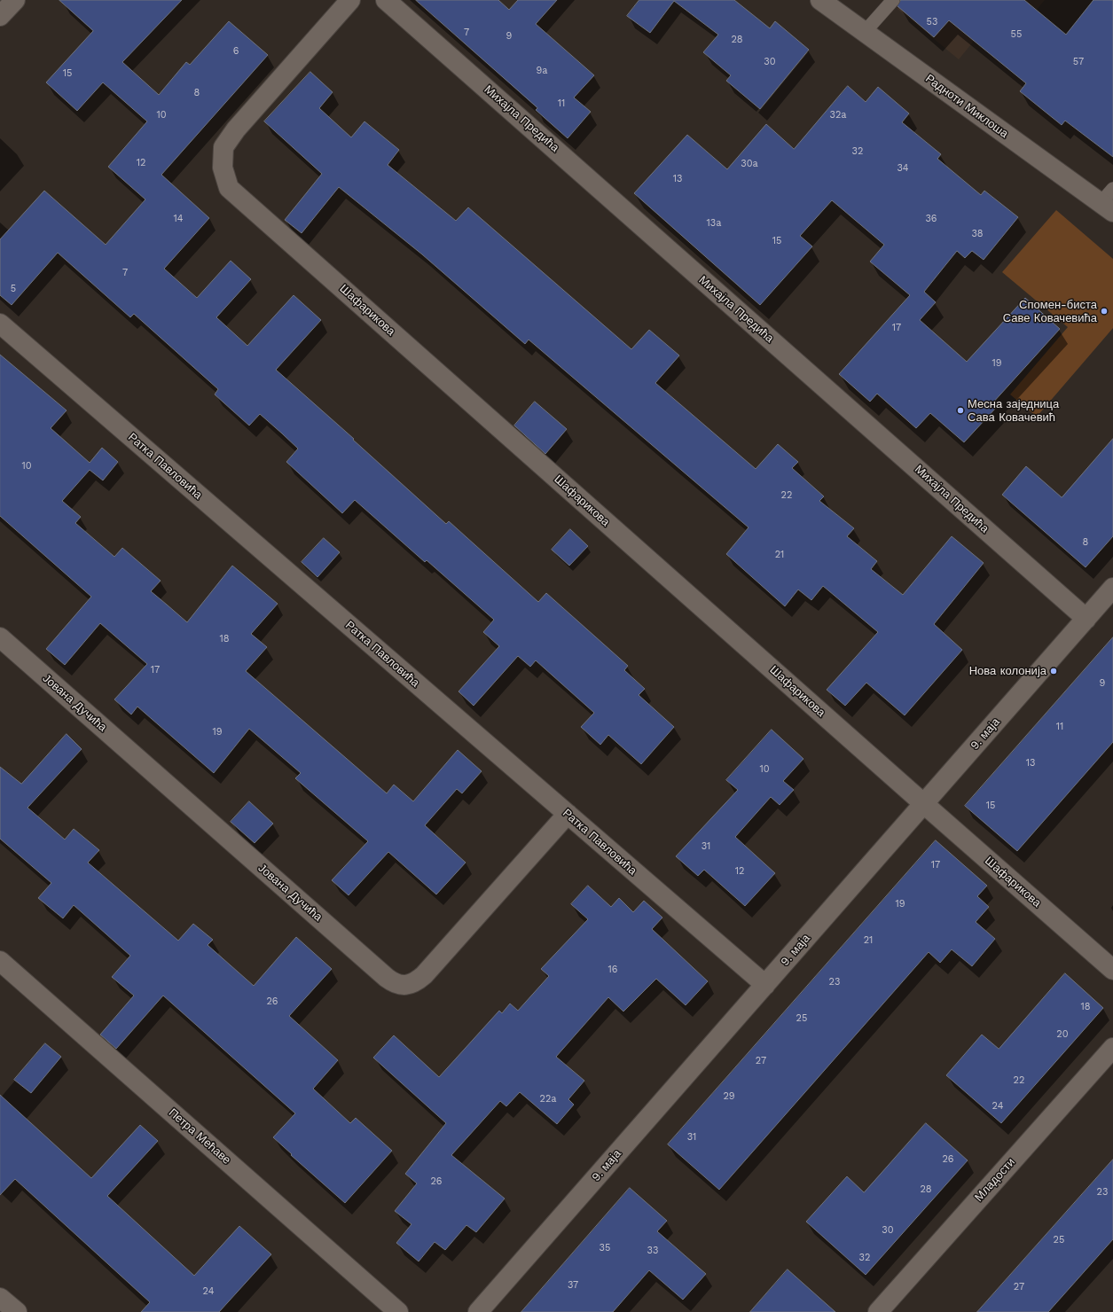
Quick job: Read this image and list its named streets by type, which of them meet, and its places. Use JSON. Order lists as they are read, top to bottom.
{
  "streets": {
    "street": [
      "Радноти Миклоша",
      "Михајла Предића",
      "Шафарикова",
      "Ратка Павловића",
      "Јована Дучића",
      "9. маја",
      "Петра Мећаве",
      "Младости"
    ]
  },
  "crossings": [
    ["Михајла Предића", "9. маја"],
    ["Шафарикова", "9. маја"],
    ["Ратка Павловића", "Јована Дучића"],
    ["Ратка Павловића", "9. маја"]
  ],
  "places": ["Спомен-биста Саве Ковачевића", "Месна заједница Сава Ковачевић", "Нова колонија"],
  "house_numbers": [
    "53",
    "7",
    "55",
    "9",
    "28",
    "6",
    "30",
    "57",
    "9a",
    "15",
    "8",
    "11",
    "10",
    "32a",
    "32",
    "12",
    "30a",
    "34",
    "13",
    "14",
    "36",
    "13a",
    "38",
    "15",
    "7",
    "5",
    "17",
    "19",
    "10",
    "22",
    "8",
    "21",
    "18",
    "17",
    "9",
    "11",
    "19",
    "13",
    "10",
    "15",
    "31",
    "17",
    "12",
    "19",
    "21",
    "16",
    "23",
    "26",
    "18",
    "25",
    "20",
    "27",
    "22",
    "29",
    "22a",
    "24",
    "31",
    "26",
    "26",
    "28",
    "23",
    "30",
    "25",
    "35",
    "33",
    "32",
    "37",
    "27",
    "24"
  ]
}
